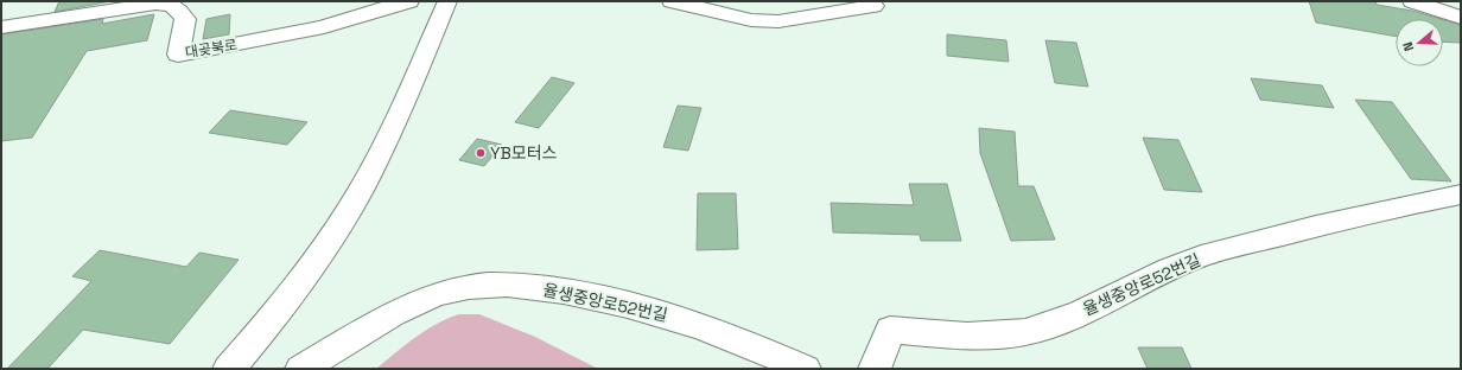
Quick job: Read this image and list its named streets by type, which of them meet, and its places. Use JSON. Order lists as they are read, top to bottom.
{
  "streets": {
    "street": ["대곶북로", "율생중앙로52번길"]
  },
  "places": ["YB모터스"],
  "north": "left"
}
